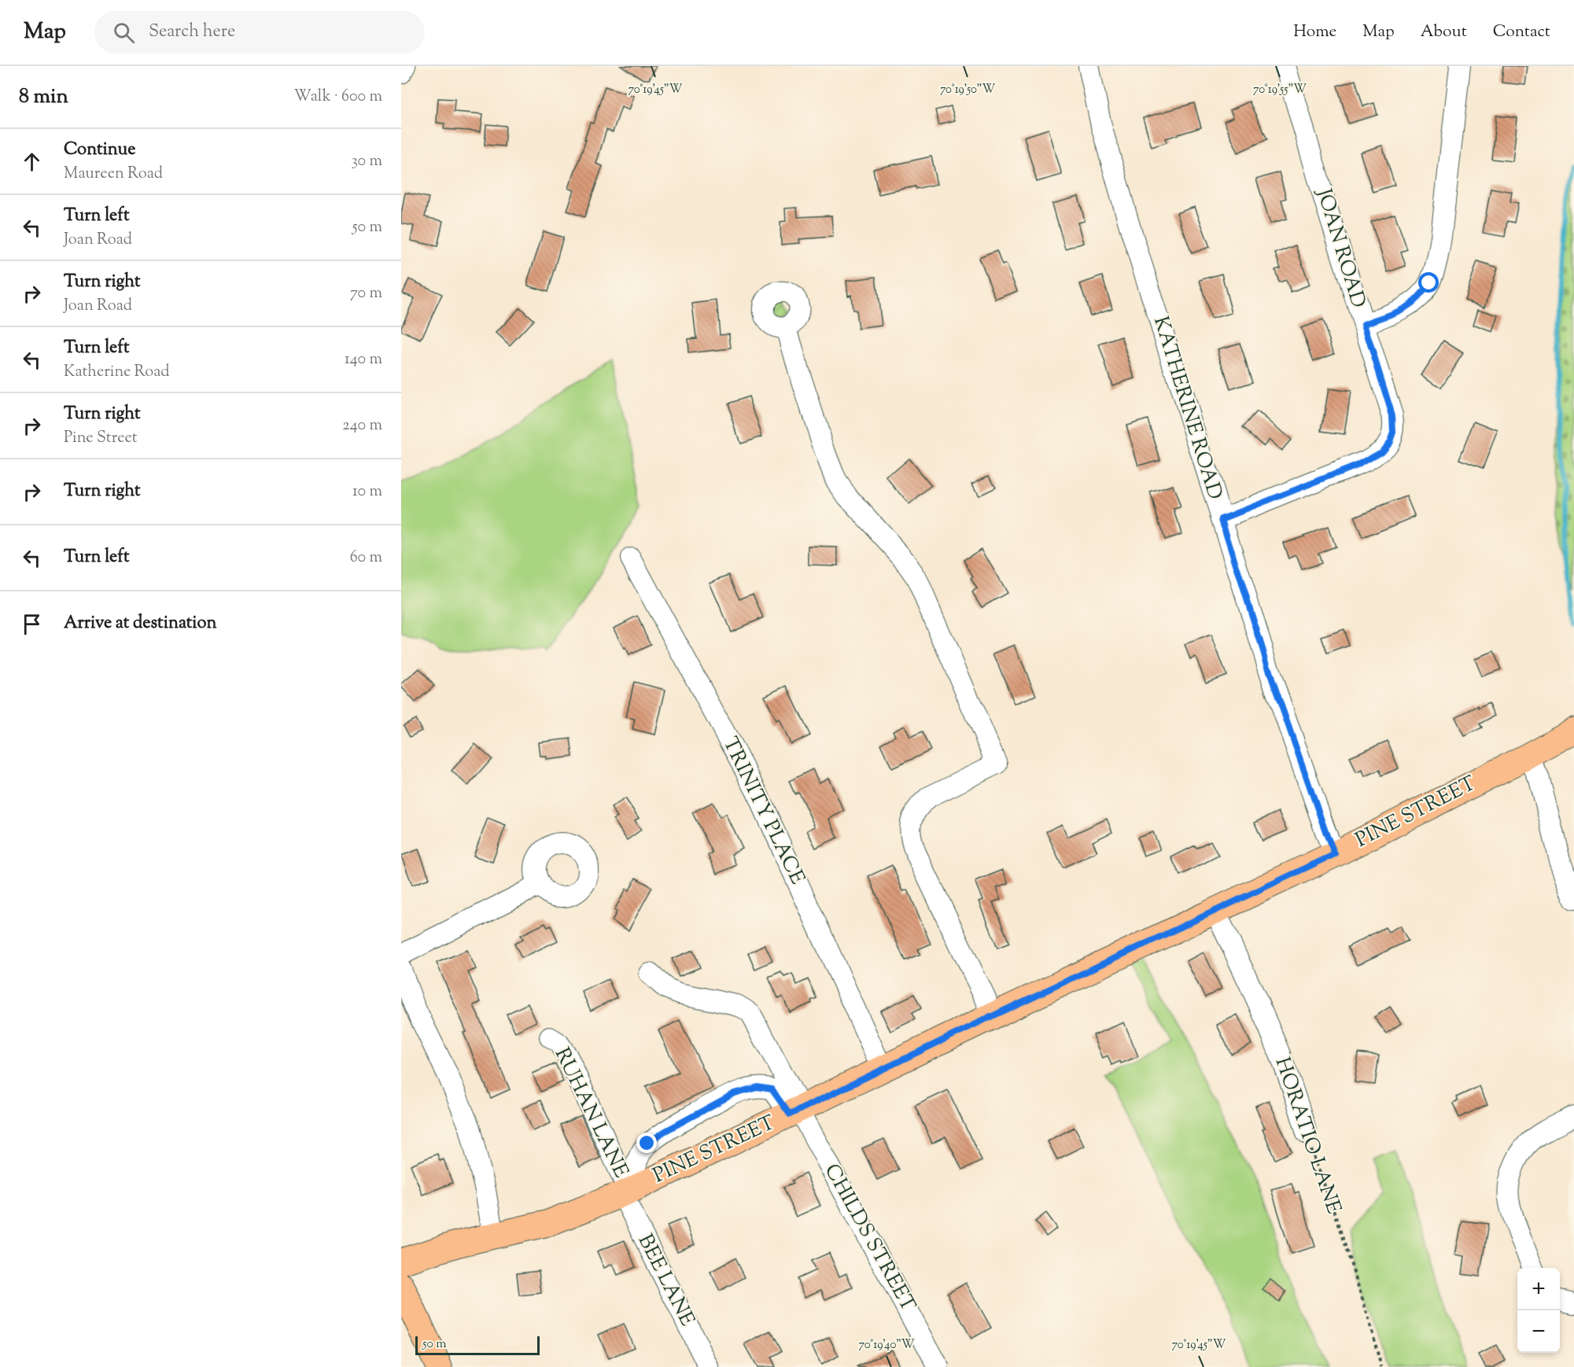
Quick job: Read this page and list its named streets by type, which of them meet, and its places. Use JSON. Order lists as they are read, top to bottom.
{
  "streets": {
    "main road": ["PINE STREET"],
    "street": [
      "JOAN ROAD",
      "KATHERINE ROAD",
      "TRINITY PLACE",
      "RUHAN LANE",
      "HORATIO LANE",
      "CHILDS STREET",
      "BEE LANE"
    ]
  },
  "crossings": [
    ["JOAN ROAD", "KATHERINE ROAD"],
    ["KATHERINE ROAD", "PINE STREET"],
    ["TRINITY PLACE", "PINE STREET"],
    ["PINE STREET", "RUHAN LANE"],
    ["PINE STREET", "HORATIO LANE"],
    ["PINE STREET", "CHILDS STREET"],
    ["PINE STREET", "BEE LANE"],
    ["RUHAN LANE", "BEE LANE"]
  ],
  "scale_bar": "50 m",
  "page": {
    "header": "Map",
    "search": "Search here",
    "nav": [
      "Home",
      "Map",
      "About",
      "Contact"
    ],
    "heading": ["8 min", "Walk · 600 m"],
    "list": [
      ["Continue", "Maureen Road", "30 m"],
      ["Turn left", "Joan Road", "50 m"],
      ["Turn right", "Joan Road", "70 m"],
      ["Turn left", "Katherine Road", "140 m"],
      ["Turn right", "Pine Street", "240 m"],
      ["Turn right", "10 m"],
      ["Turn left", "60 m"],
      "Arrive at destination"
    ],
    "map_buttons": ["+", "−"],
    "scale": "50 m"
  },
  "coordinates": [
    "70°19'45\"W",
    "70°19'50\"W",
    "70°19'55\"W",
    "70°19'40\"W"
  ]
}
